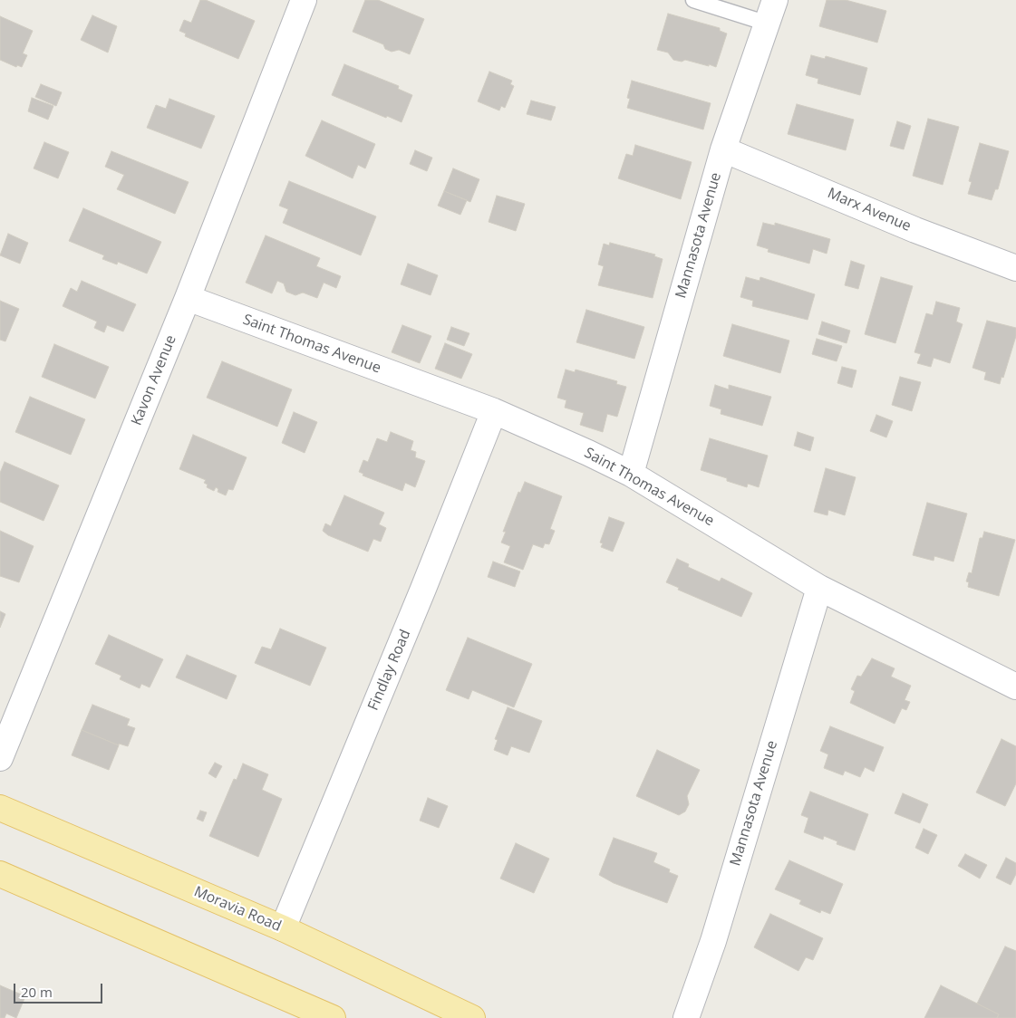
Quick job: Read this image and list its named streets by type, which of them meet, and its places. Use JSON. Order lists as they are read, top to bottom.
{
  "streets": {
    "main road": ["Moravia Road"],
    "street": [
      "Marx Avenue",
      "Mannasota Avenue",
      "Saint Thomas Avenue",
      "Kavon Avenue",
      "Findlay Road"
    ]
  },
  "crossings": [
    ["Marx Avenue", "Mannasota Avenue"],
    ["Mannasota Avenue", "Saint Thomas Avenue"],
    ["Saint Thomas Avenue", "Kavon Avenue"],
    ["Saint Thomas Avenue", "Findlay Road"],
    ["Findlay Road", "Moravia Road"]
  ],
  "scale_bar": "20 m"
}
